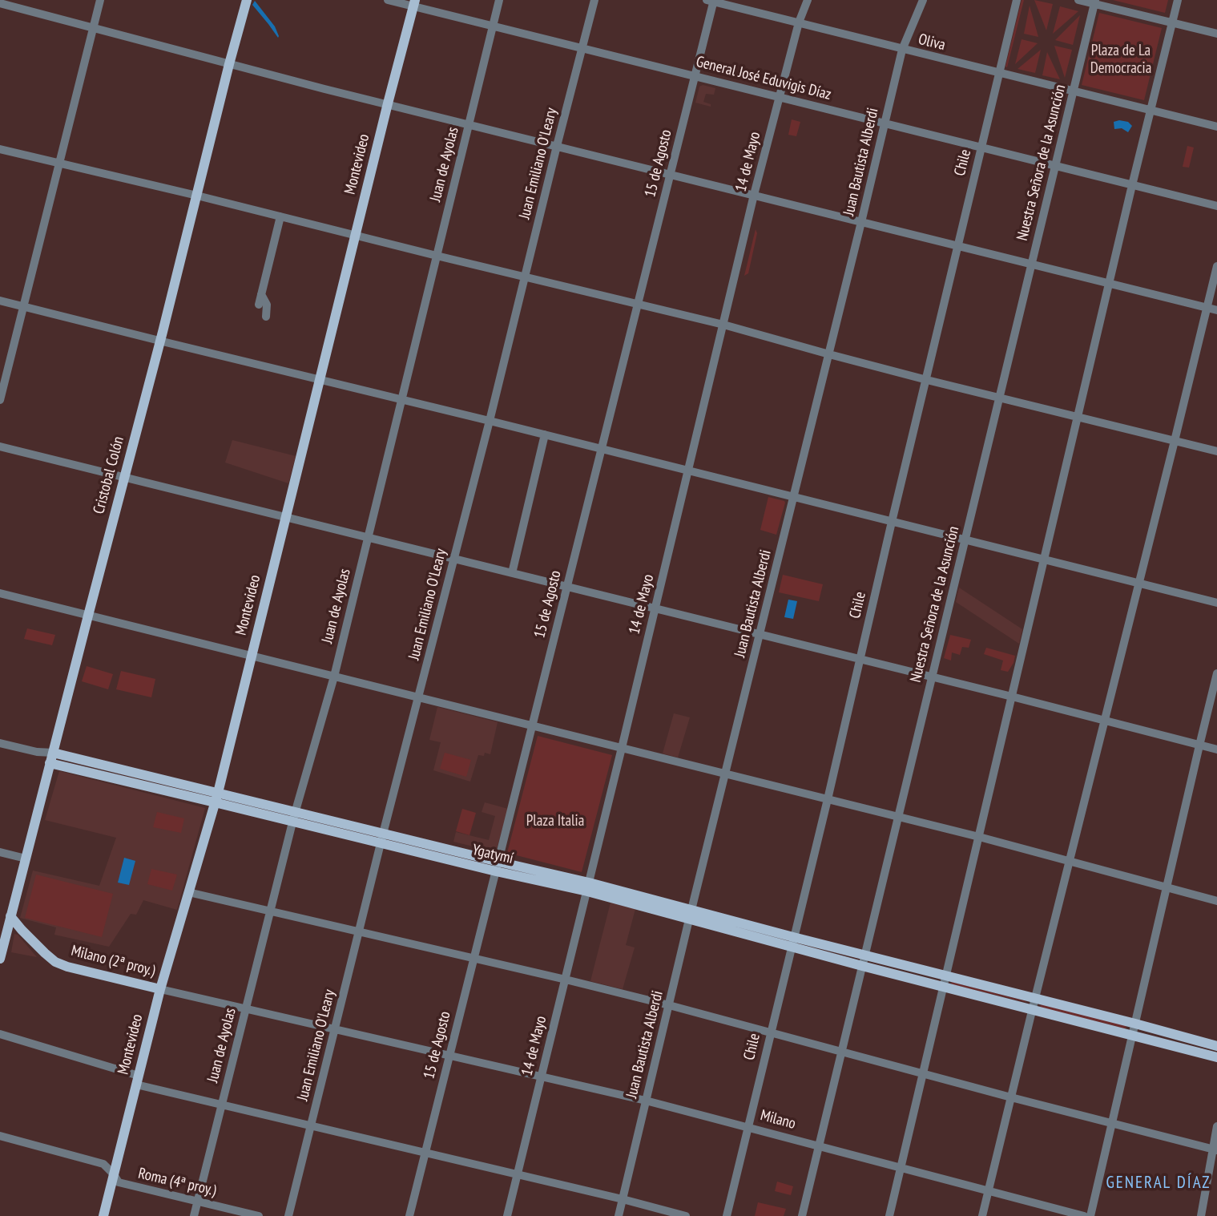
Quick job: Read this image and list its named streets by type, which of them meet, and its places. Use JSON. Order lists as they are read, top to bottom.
{
  "streets": {
    "main road": [
      "Montevideo",
      "Cristobal Colón",
      "Ygatymí",
      "Milano (2ª proy.)"
    ],
    "street": [
      "Oliva",
      "General José Eduvigis Díaz",
      "14 de Mayo",
      "Juan Bautista Alberdi",
      "Chile",
      "Nuestra Señora de la Asunción",
      "Juan Emiliano O'Leary",
      "15 de Agosto",
      "Juan de Ayolas",
      "Milano",
      "Roma (4ª proy.)"
    ]
  },
  "crossings": [
    ["Oliva", "14 de Mayo"],
    ["Oliva", "Juan Bautista Alberdi"],
    ["Oliva", "Chile"],
    ["Oliva", "Nuestra Señora de la Asunción"],
    ["Oliva", "15 de Agosto"],
    ["General José Eduvigis Díaz", "14 de Mayo"],
    ["General José Eduvigis Díaz", "Juan Bautista Alberdi"],
    ["General José Eduvigis Díaz", "Chile"],
    ["General José Eduvigis Díaz", "Nuestra Señora de la Asunción"],
    ["General José Eduvigis Díaz", "Juan Emiliano O'Leary"],
    ["General José Eduvigis Díaz", "15 de Agosto"],
    ["General José Eduvigis Díaz", "Montevideo"],
    ["General José Eduvigis Díaz", "Juan de Ayolas"],
    ["14 de Mayo", "Ygatymí"],
    ["14 de Mayo", "Milano"],
    ["Juan Bautista Alberdi", "Ygatymí"],
    ["Juan Bautista Alberdi", "Milano"],
    ["Chile", "Ygatymí"],
    ["Chile", "Milano"],
    ["Nuestra Señora de la Asunción", "Ygatymí"],
    ["Nuestra Señora de la Asunción", "Milano"],
    ["Juan Emiliano O'Leary", "Ygatymí"],
    ["Juan Emiliano O'Leary", "Milano"],
    ["15 de Agosto", "Ygatymí"],
    ["15 de Agosto", "Milano"],
    ["Montevideo", "Ygatymí"],
    ["Montevideo", "Milano (2ª proy.)"],
    ["Montevideo", "Milano"],
    ["Montevideo", "Roma (4ª proy.)"],
    ["Juan de Ayolas", "Ygatymí"],
    ["Juan de Ayolas", "Milano"],
    ["Juan de Ayolas", "Roma (4ª proy.)"],
    ["Cristobal Colón", "Ygatymí"],
    ["Cristobal Colón", "Milano (2ª proy.)"],
    ["Milano (2ª proy.)", "Milano"]
  ],
  "districts": ["GENERAL DÍAZ"],
  "parks": ["Plaza de La Democracia", "Plaza Italia"]
}
